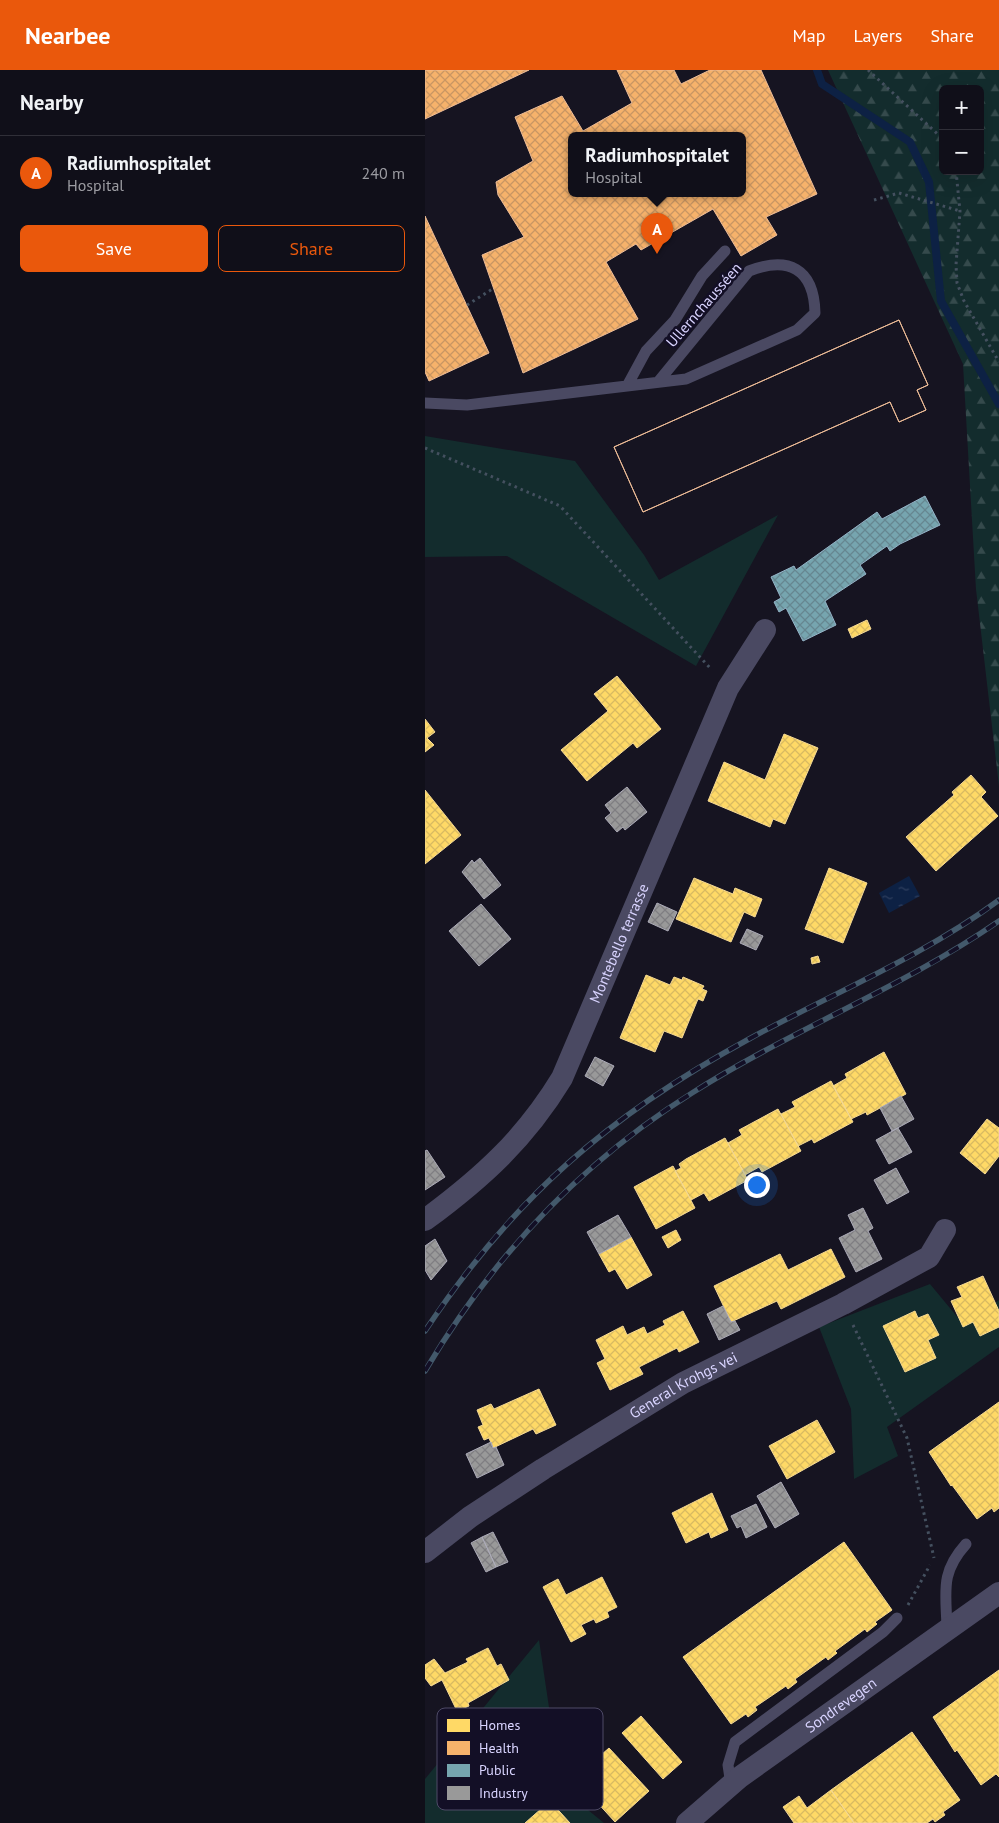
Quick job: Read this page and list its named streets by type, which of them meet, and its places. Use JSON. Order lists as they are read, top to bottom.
{
  "streets": {
    "street": ["Montebello terrasse", "General Krohgs vei", "Sondrevegen"],
    "lane": ["Ullernchausséen"]
  },
  "legend": [
    "Homes",
    "Health",
    "Public",
    "Industry"
  ],
  "page": {
    "header": "Nearbee",
    "nav": ["Map", "Layers", "Share"],
    "heading": "Nearby",
    "map_buttons": ["+", "−"],
    "popup": ["Radiumhospitalet", "Hospital"],
    "list": [
      {
        "mark": "A",
        "name": "Radiumhospitalet",
        "note": "Hospital",
        "value": "240 m"
      }
    ],
    "buttons": ["Save", "Share"],
    "pins": "A"
  }
}
